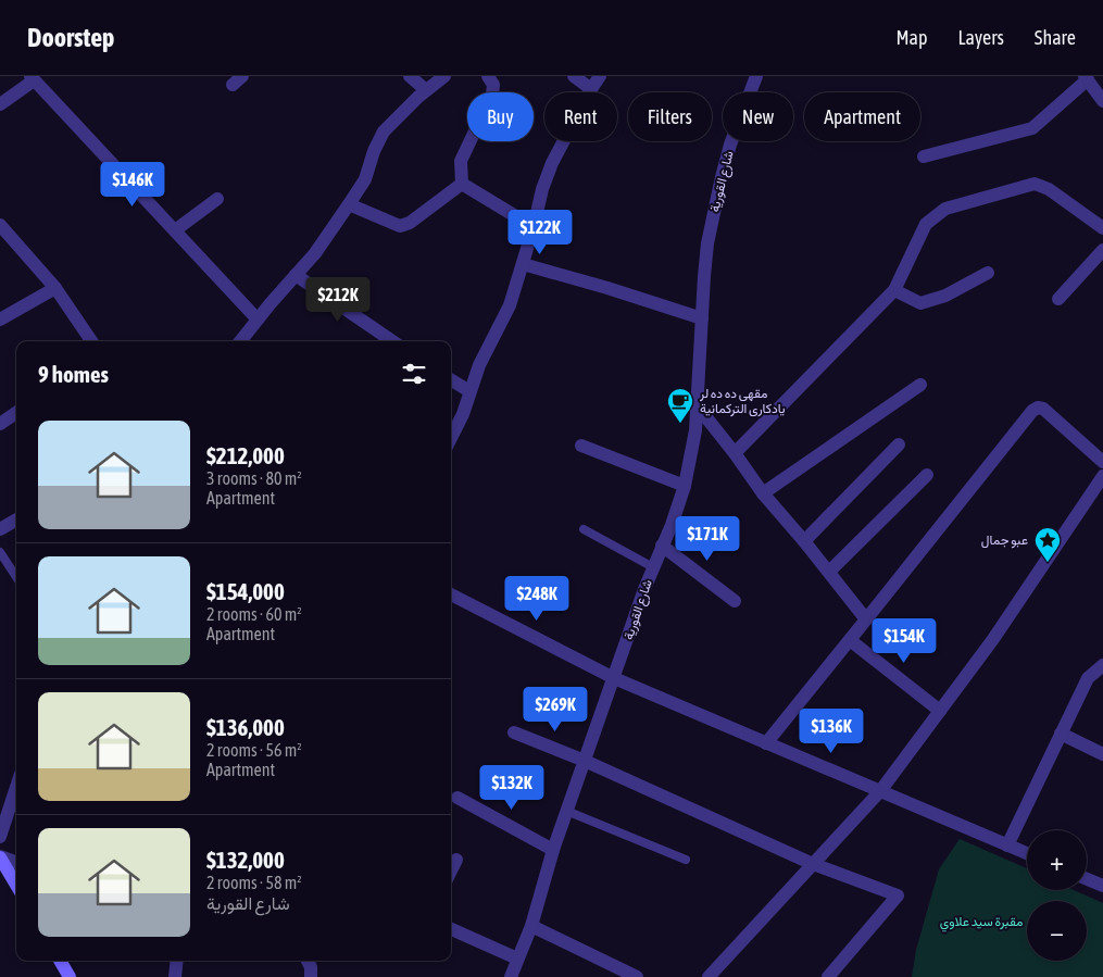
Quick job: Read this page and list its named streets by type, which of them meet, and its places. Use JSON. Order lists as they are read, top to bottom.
{
  "streets": {
    "street": ["شارع القورية"]
  },
  "parks": ["مقبرة سيد علاوي"],
  "places": {
    "cafe": ["مقهى ده ده لر يادكارى التركمانية"],
    "place": ["عبو جمال"]
  },
  "page": {
    "header": "Doorstep",
    "nav": ["Map", "Layers", "Share"],
    "chip": [
      "Buy",
      "Rent",
      "Filters",
      "New",
      "Apartment"
    ],
    "price": [
      "$146K",
      "$122K",
      "$212K",
      "$171K",
      "$248K",
      "$154K",
      "$269K",
      "$136K",
      "$132K"
    ],
    "heading": "9 homes",
    "list": [
      {
        "name": "$212,000",
        "note": "3 rooms · 80 m² · Apartment"
      },
      {
        "name": "$154,000",
        "note": "2 rooms · 60 m² · Apartment"
      },
      {
        "name": "$136,000",
        "note": "2 rooms · 56 m² · Apartment"
      },
      {
        "name": "$132,000",
        "note": "2 rooms · 58 m² · شارع القورية"
      }
    ],
    "map_buttons": ["+", "−"]
  }
}
